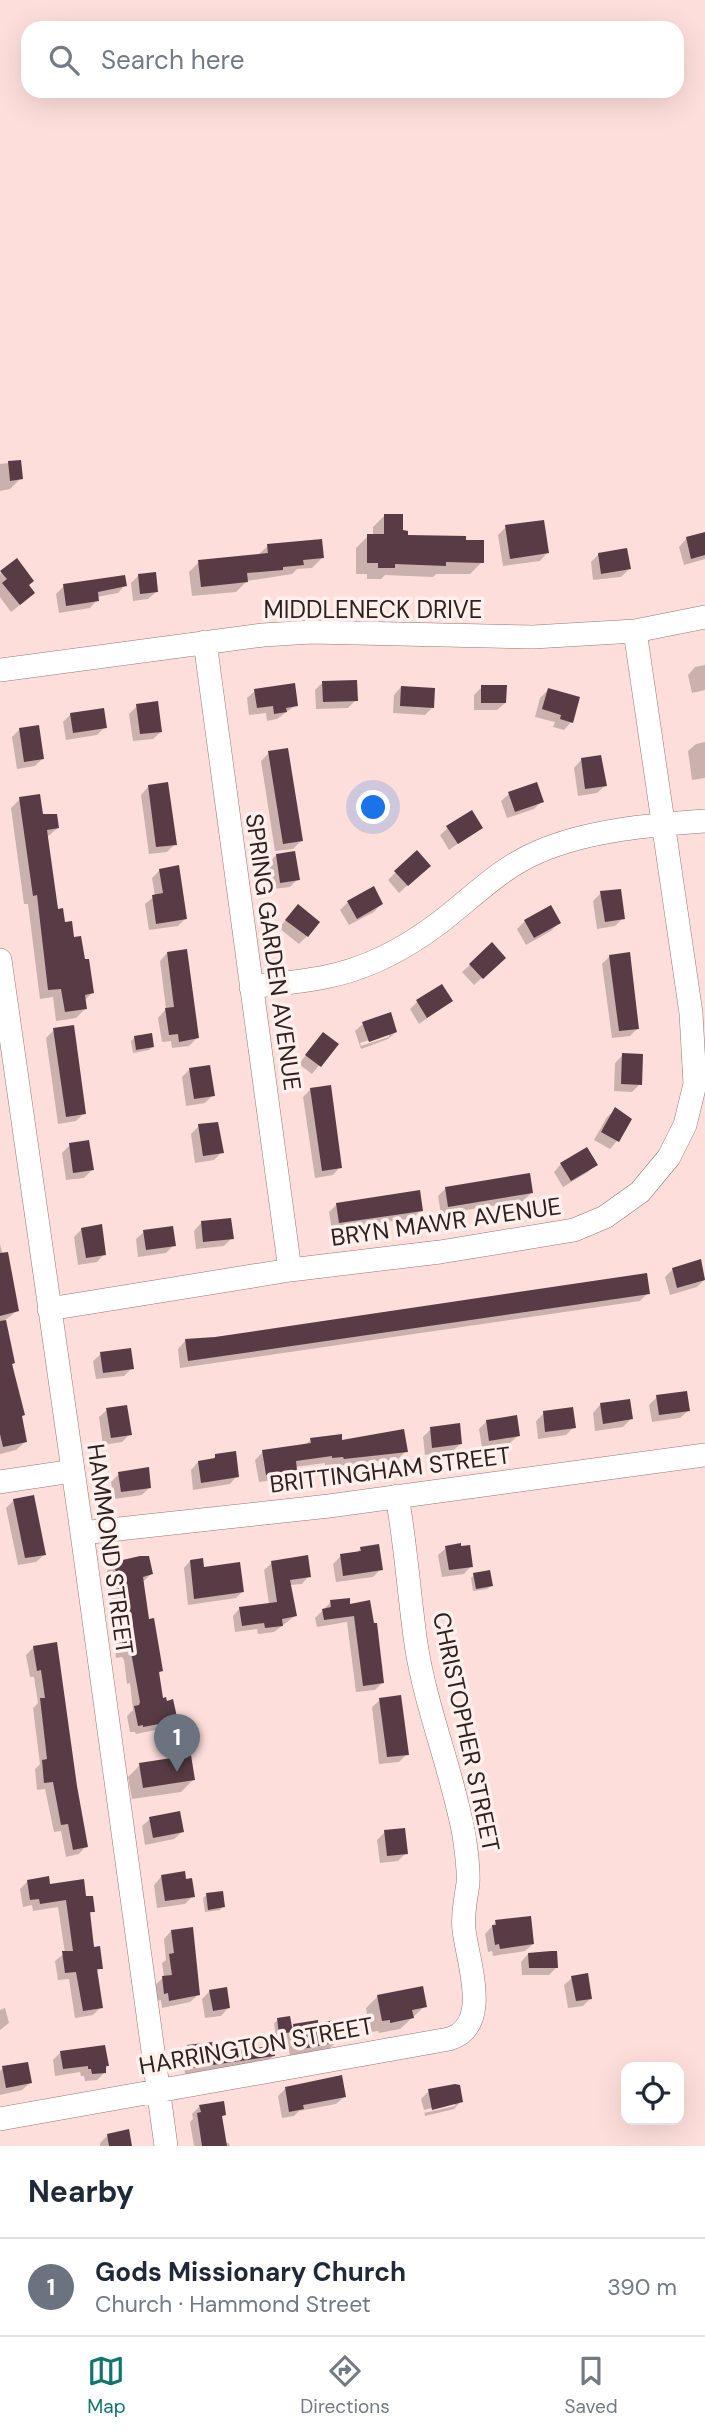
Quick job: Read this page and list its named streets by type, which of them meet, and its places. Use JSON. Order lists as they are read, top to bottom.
{
  "streets": {
    "street": [
      "MIDDLENECK DRIVE",
      "SPRING GARDEN AVENUE",
      "BRYN MAWR AVENUE",
      "BRITTINGHAM STREET",
      "HAMMOND STREET",
      "CHRISTOPHER STREET",
      "HARRINGTON STREET"
    ]
  },
  "crossings": [
    ["MIDDLENECK DRIVE", "SPRING GARDEN AVENUE"],
    ["MIDDLENECK DRIVE", "BRYN MAWR AVENUE"],
    ["SPRING GARDEN AVENUE", "BRYN MAWR AVENUE"],
    ["BRYN MAWR AVENUE", "HAMMOND STREET"],
    ["BRITTINGHAM STREET", "HAMMOND STREET"],
    ["BRITTINGHAM STREET", "CHRISTOPHER STREET"],
    ["HAMMOND STREET", "HARRINGTON STREET"],
    ["CHRISTOPHER STREET", "HARRINGTON STREET"]
  ],
  "page": {
    "search": "Search here",
    "pins": "1",
    "heading": "Nearby",
    "list": [
      {
        "mark": "1",
        "name": "Gods Missionary Church",
        "note": "Church · Hammond Street",
        "value": "390 m"
      }
    ],
    "nav": ["Map", "Directions", "Saved"]
  }
}
